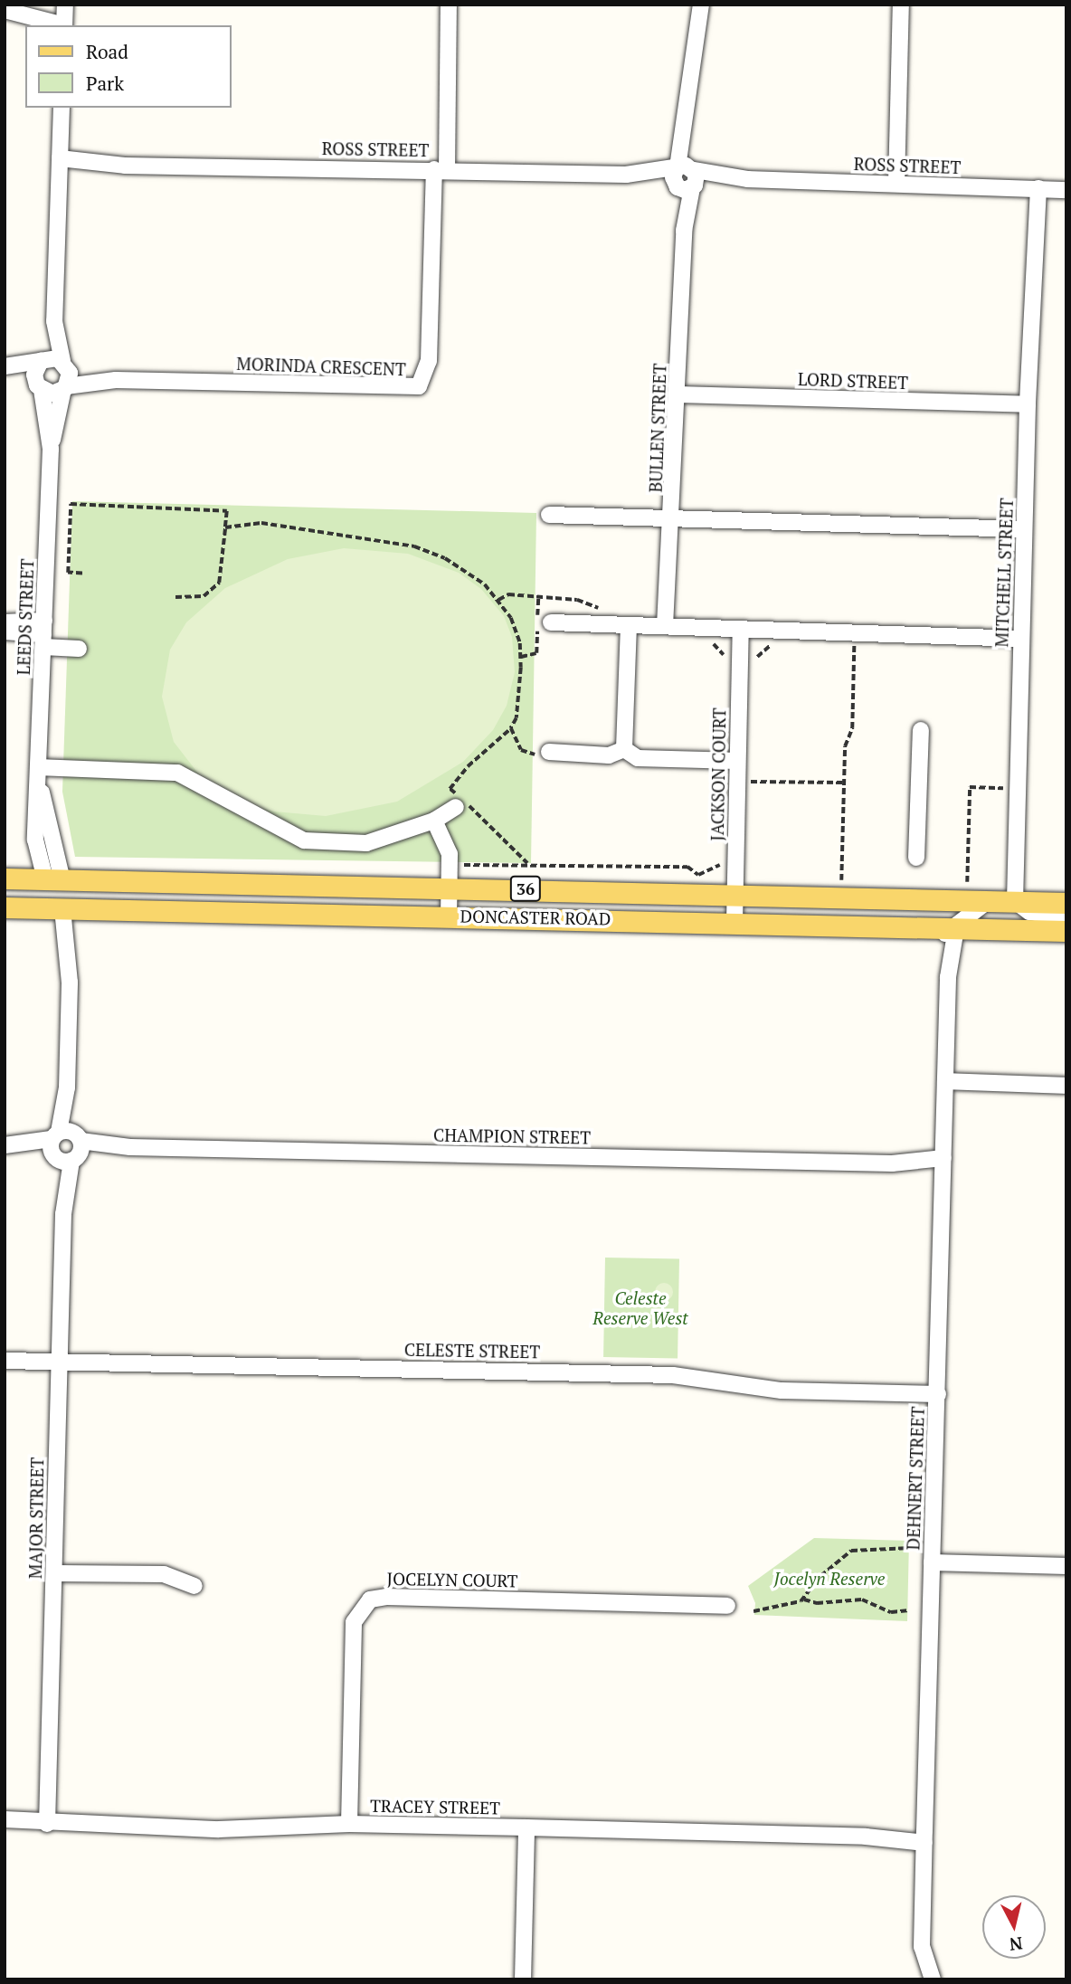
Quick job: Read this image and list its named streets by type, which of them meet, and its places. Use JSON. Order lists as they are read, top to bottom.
{
  "streets": {
    "main road": ["36", "DONCASTER ROAD"],
    "street": [
      "ROSS STREET",
      "MORINDA CRESCENT",
      "LORD STREET",
      "BULLEN STREET",
      "MITCHELL STREET",
      "LEEDS STREET",
      "JACKSON COURT",
      "CHAMPION STREET",
      "CELESTE STREET",
      "DEHNERT STREET",
      "MAJOR STREET",
      "JOCELYN COURT",
      "TRACEY STREET"
    ]
  },
  "crossings": [
    ["ROSS STREET", "MORINDA CRESCENT"],
    ["ROSS STREET", "BULLEN STREET"],
    ["ROSS STREET", "MITCHELL STREET"],
    ["MORINDA CRESCENT", "LEEDS STREET"],
    ["LORD STREET", "BULLEN STREET"],
    ["LORD STREET", "MITCHELL STREET"],
    ["MITCHELL STREET", "DONCASTER ROAD"],
    ["LEEDS STREET", "DONCASTER ROAD"],
    ["JACKSON COURT", "DONCASTER ROAD"],
    ["DONCASTER ROAD", "DEHNERT STREET"],
    ["DONCASTER ROAD", "MAJOR STREET"],
    ["CHAMPION STREET", "DEHNERT STREET"],
    ["CHAMPION STREET", "MAJOR STREET"],
    ["CELESTE STREET", "DEHNERT STREET"],
    ["CELESTE STREET", "MAJOR STREET"],
    ["DEHNERT STREET", "TRACEY STREET"],
    ["MAJOR STREET", "TRACEY STREET"],
    ["JOCELYN COURT", "TRACEY STREET"]
  ],
  "parks": ["Celeste Reserve West", "Jocelyn Reserve"],
  "legend": ["Road", "Park"],
  "north": "bottom"
}
